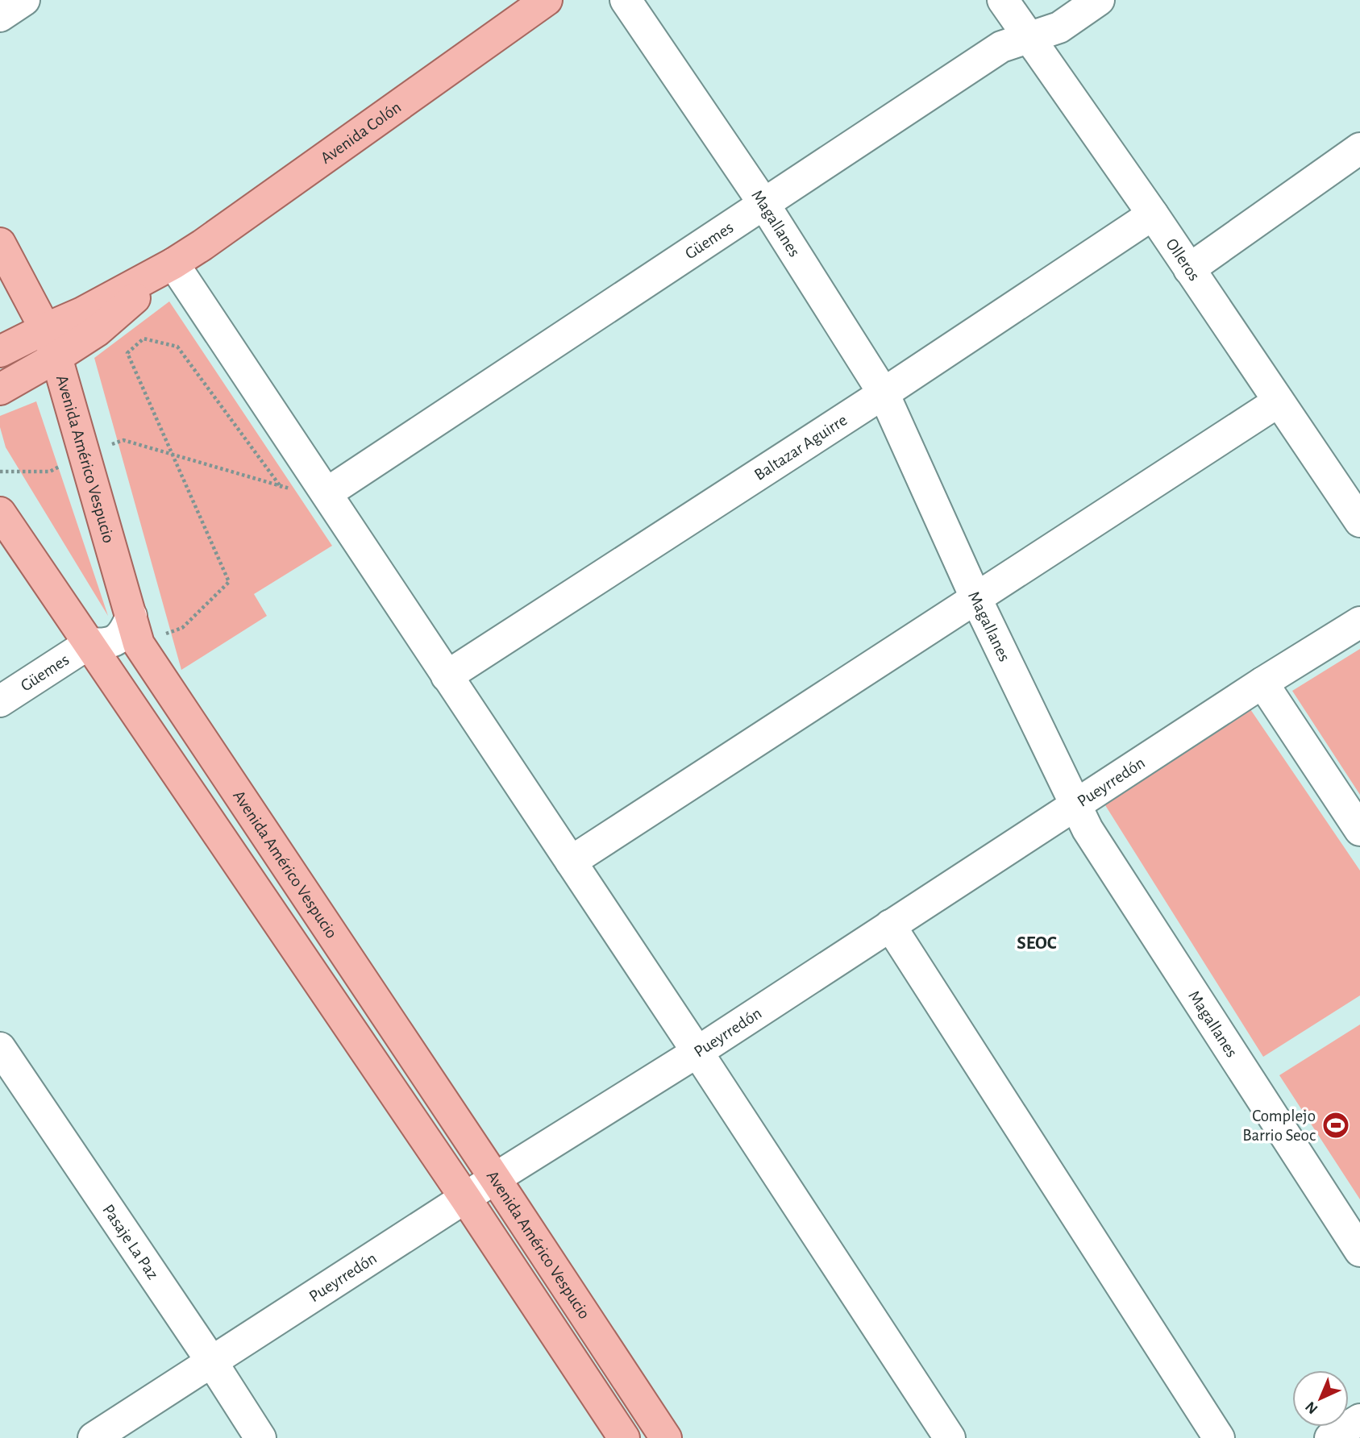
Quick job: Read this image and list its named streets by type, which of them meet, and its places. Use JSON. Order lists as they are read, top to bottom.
{
  "streets": {
    "main road": ["Avenida Colón", "Avenida Américo Vespucio"],
    "street": [
      "Magallanes",
      "Güemes",
      "Olleros",
      "Baltazar Aguirre",
      "Pueyrredón",
      "Pasaje La Paz"
    ]
  },
  "crossings": [
    ["Avenida Colón", "Avenida Américo Vespucio"],
    ["Magallanes", "Güemes"],
    ["Magallanes", "Baltazar Aguirre"],
    ["Magallanes", "Pueyrredón"],
    ["Güemes", "Olleros"],
    ["Güemes", "Avenida Américo Vespucio"],
    ["Olleros", "Baltazar Aguirre"],
    ["Avenida Américo Vespucio", "Pueyrredón"],
    ["Pueyrredón", "Pasaje La Paz"]
  ],
  "districts": ["SEOC"],
  "places": {
    "sports": ["Complejo Barrio Seoc"]
  },
  "north": "bottom left"
}
